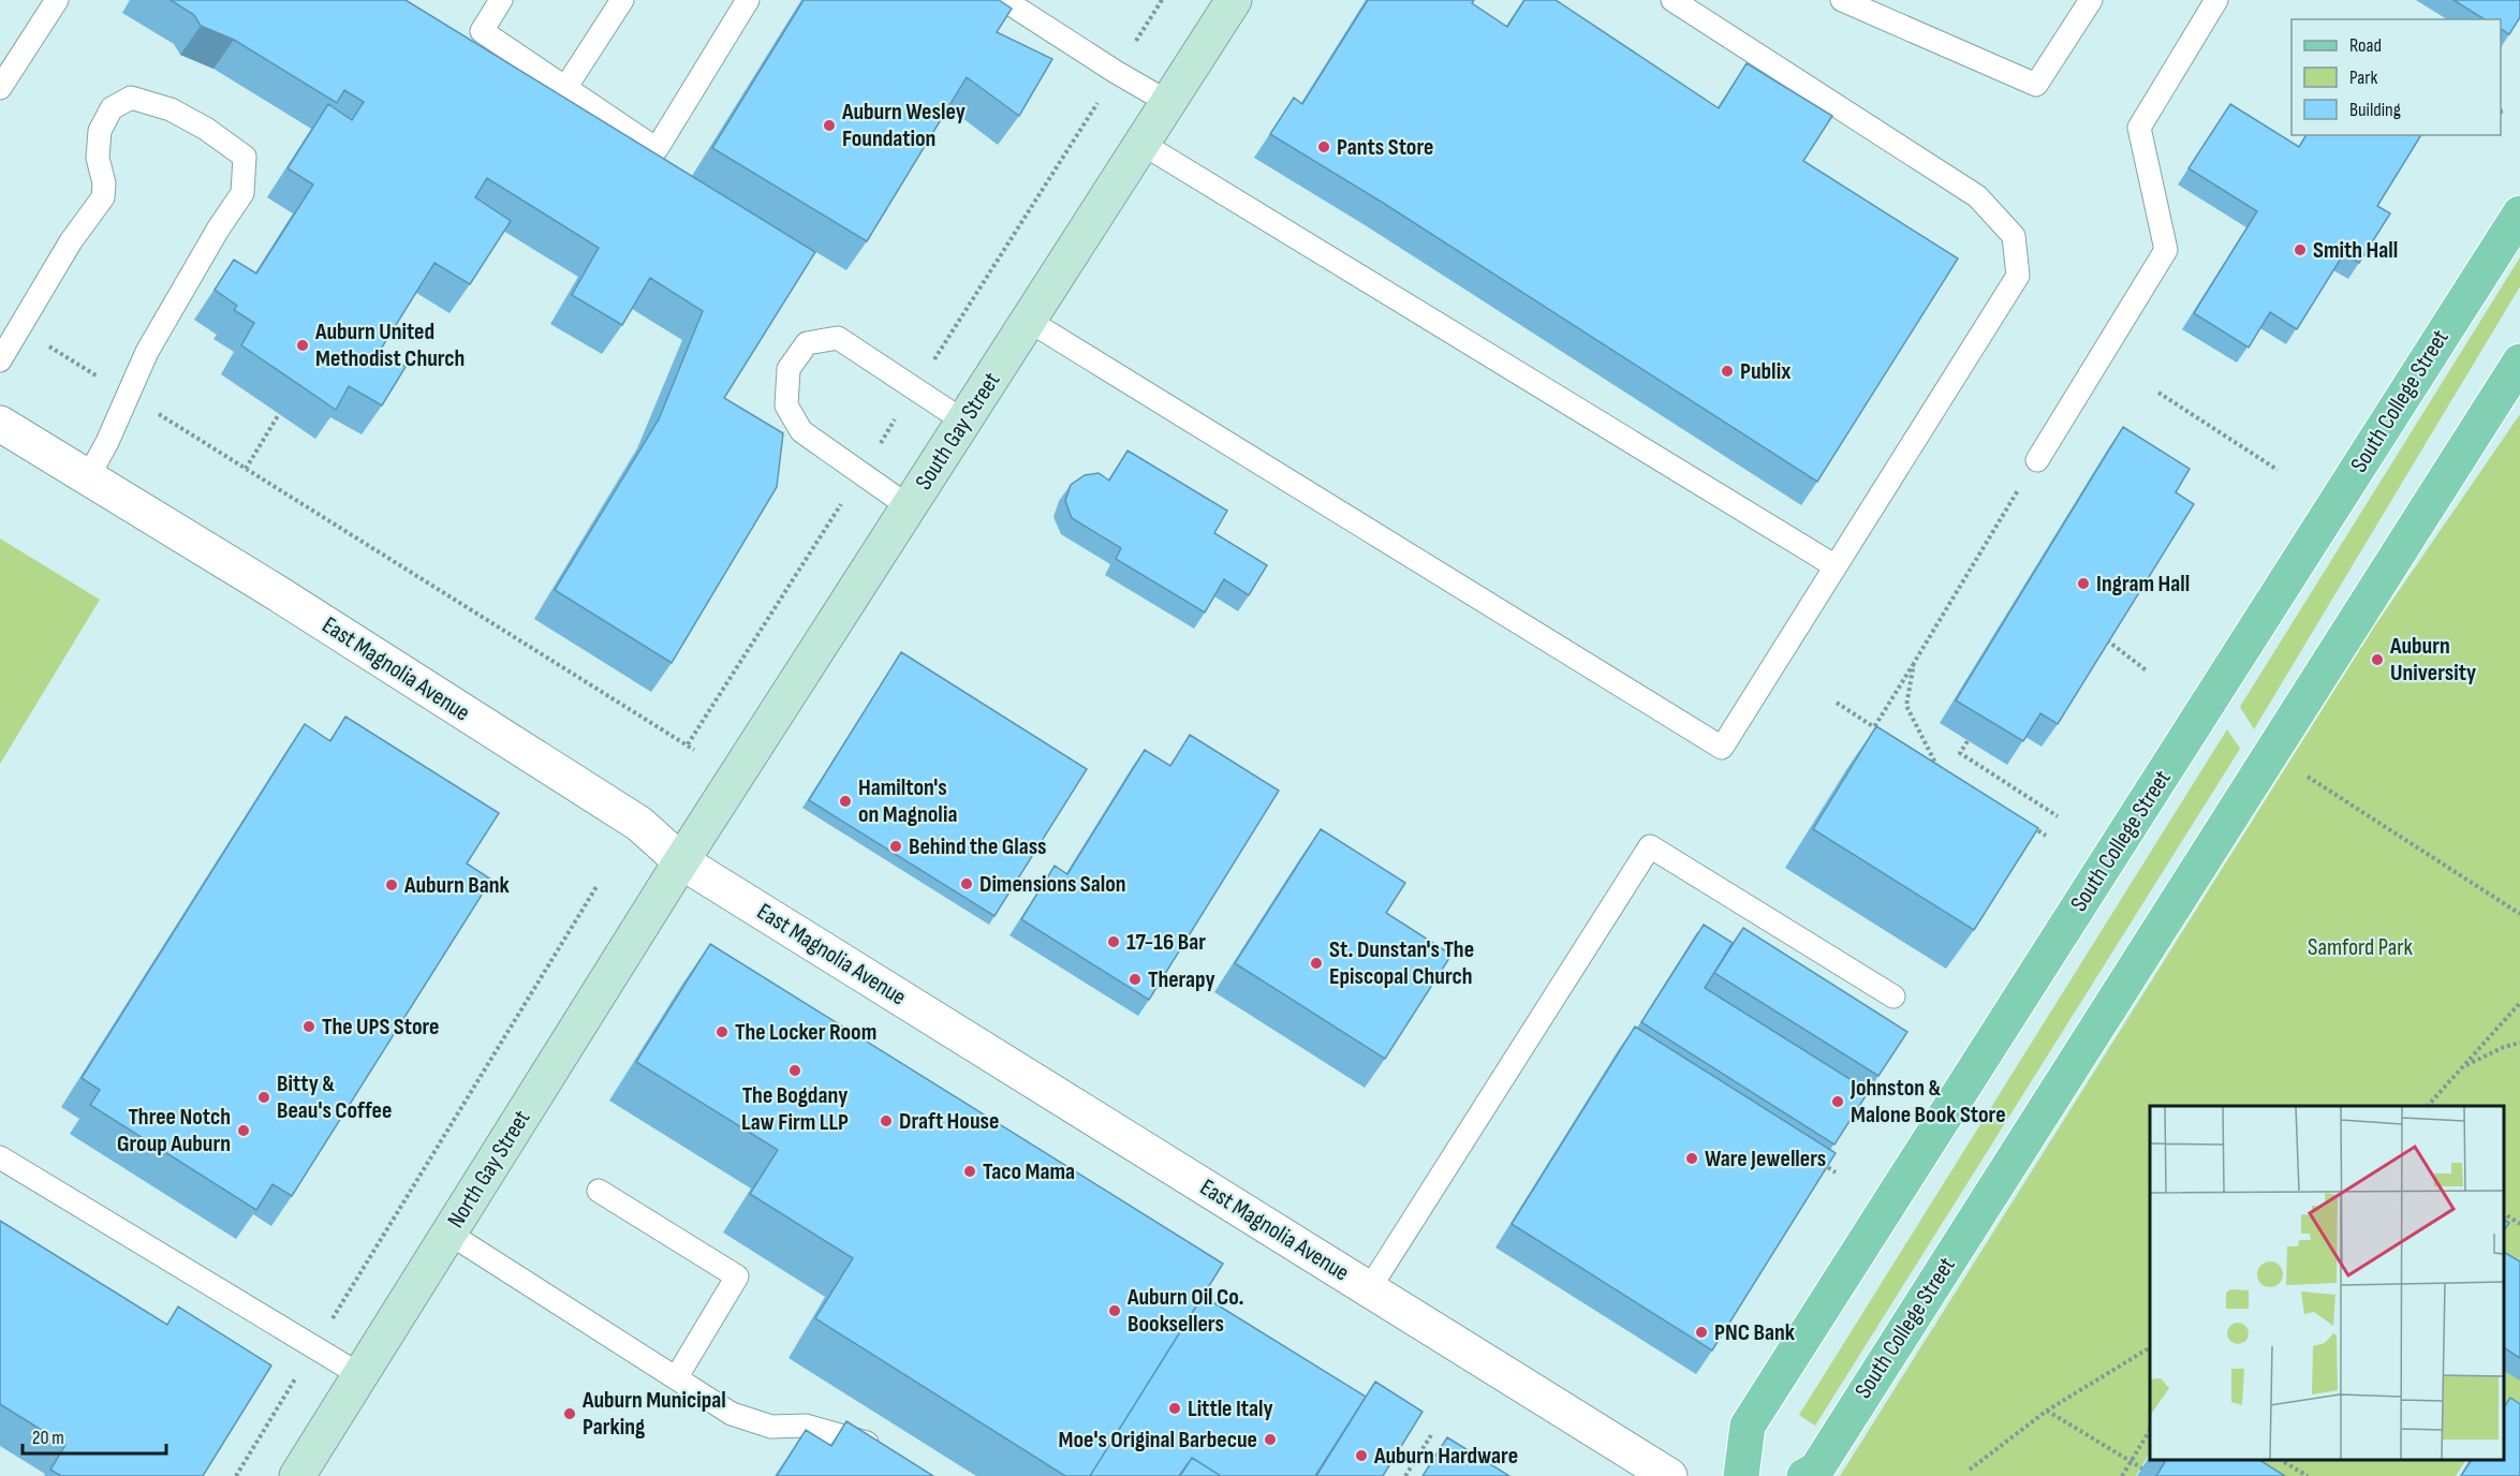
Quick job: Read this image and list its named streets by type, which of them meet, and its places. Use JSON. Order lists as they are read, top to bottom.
{
  "streets": {
    "main road": ["South College Street"],
    "street": ["South Gay Street", "East Magnolia Avenue", "North Gay Street"]
  },
  "crossings": [
    ["South Gay Street", "East Magnolia Avenue"],
    ["South Gay Street", "North Gay Street"],
    ["East Magnolia Avenue", "North Gay Street"]
  ],
  "parks": ["Samford Park"],
  "places": [
    "Auburn Wesley Foundation",
    "Pants Store",
    "Smith Hall",
    "Auburn United Methodist Church",
    "Publix",
    "Ingram Hall",
    "Auburn University",
    "Hamilton's on Magnolia",
    "Behind the Glass",
    "Dimensions Salon",
    "Auburn Bank",
    "17-16 Bar",
    "St. Dunstan's The Episcopal Church",
    "Therapy",
    "The UPS Store",
    "The Locker Room",
    "The Bogdany Law Firm LLP",
    "Bitty & Beau's Coffee",
    "Johnston & Malone Book Store",
    "Draft House",
    "Three Notch Group Auburn",
    "Ware Jewellers",
    "Taco Mama",
    "Auburn Oil Co. Booksellers",
    "PNC Bank",
    "Little Italy",
    "Auburn Municipal Parking",
    "Moe's Original Barbecue",
    "Auburn Hardware"
  ],
  "legend": ["Road", "Park", "Building"],
  "scale_bar": "20 m"
}
